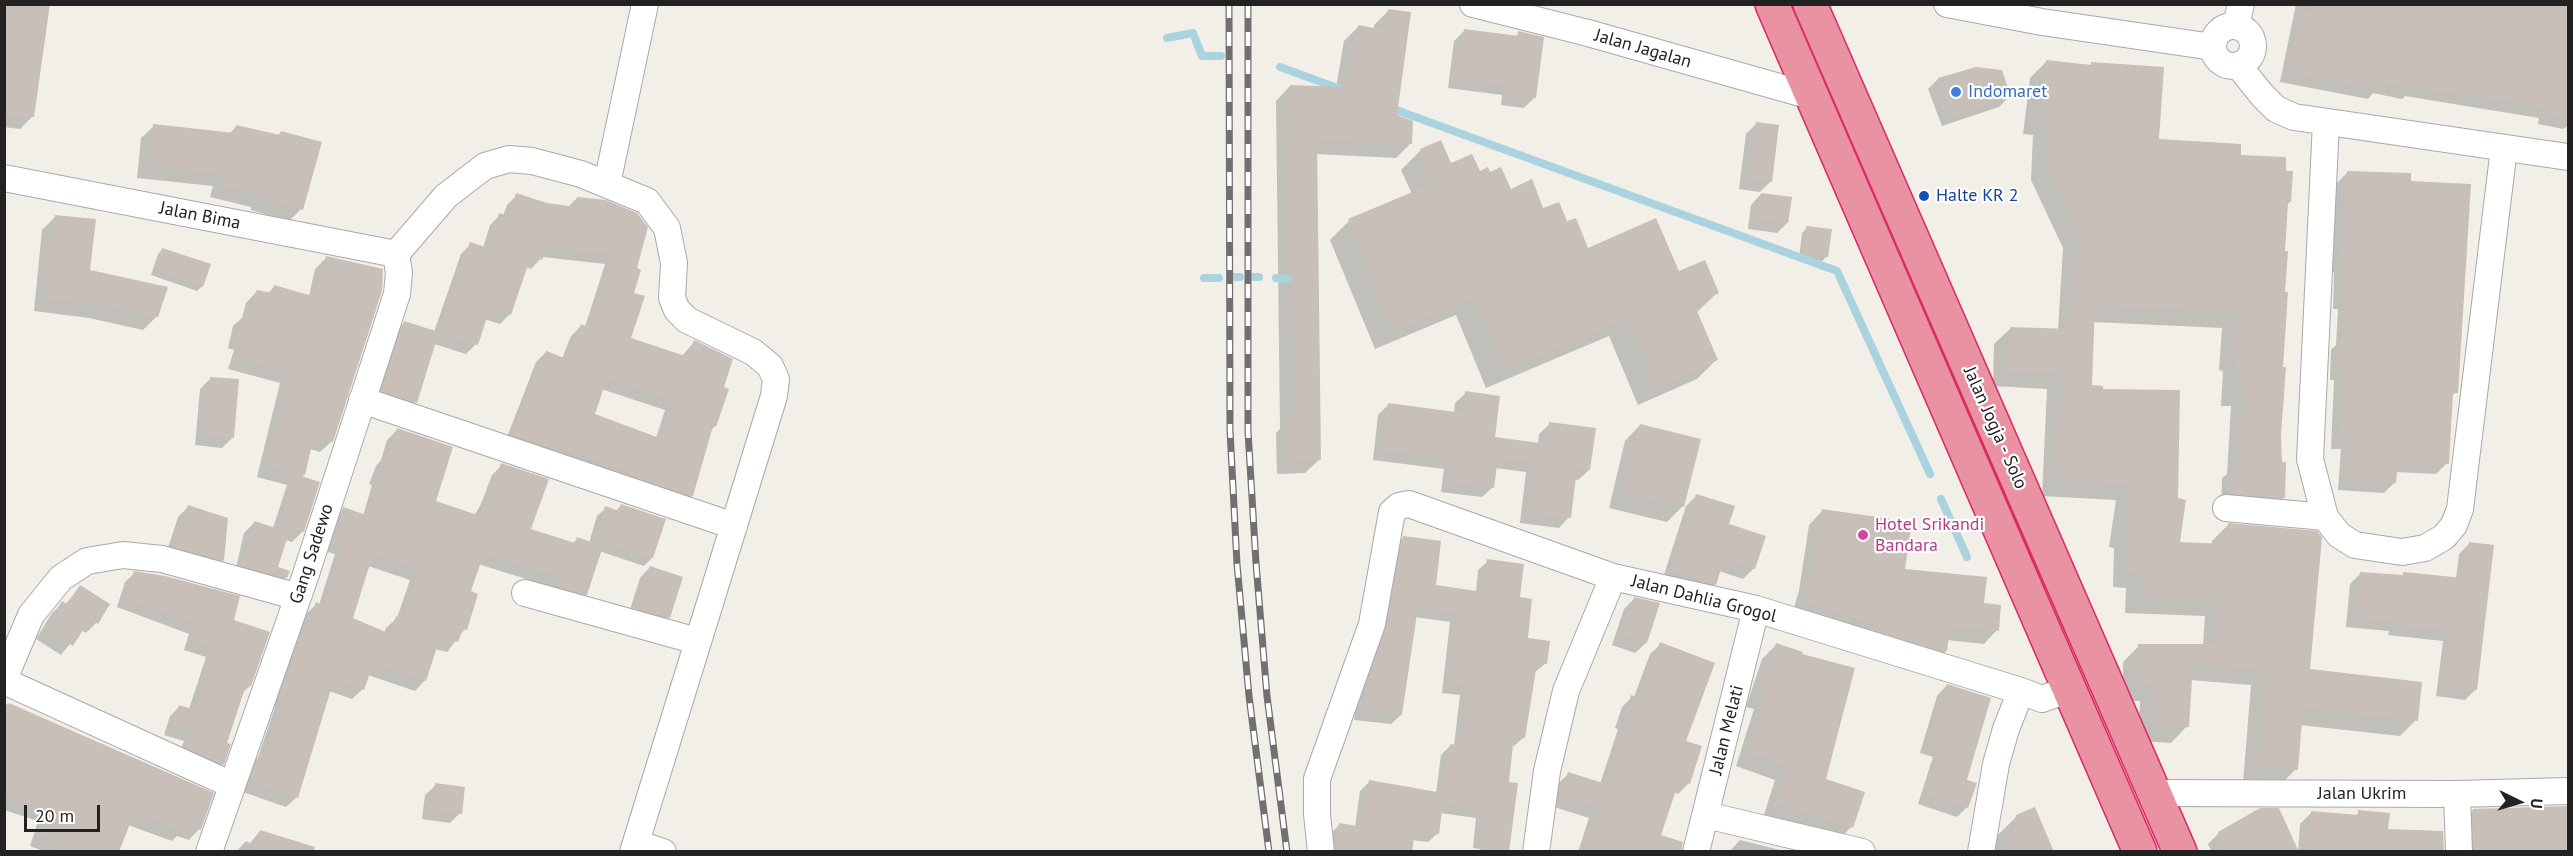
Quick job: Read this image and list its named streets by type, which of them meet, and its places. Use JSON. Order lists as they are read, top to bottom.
{
  "streets": {
    "highway": ["Jalan Jogja - Solo"],
    "street": [
      "Jalan Jagalan",
      "Jalan Bima",
      "Gang Sadewo",
      "Jalan Dahlia Grogol",
      "Jalan Melati",
      "Jalan Ukrim"
    ]
  },
  "crossings": [
    ["Jalan Jagalan", "Jalan Jogja - Solo"],
    ["Jalan Bima", "Gang Sadewo"],
    ["Jalan Jogja - Solo", "Jalan Dahlia Grogol"],
    ["Jalan Jogja - Solo", "Jalan Ukrim"],
    ["Jalan Dahlia Grogol", "Jalan Melati"]
  ],
  "places": ["Indomaret", "Halte KR 2", "Hotel Srikandi Bandara"],
  "scale_bar": "20 m",
  "north": "right"
}
